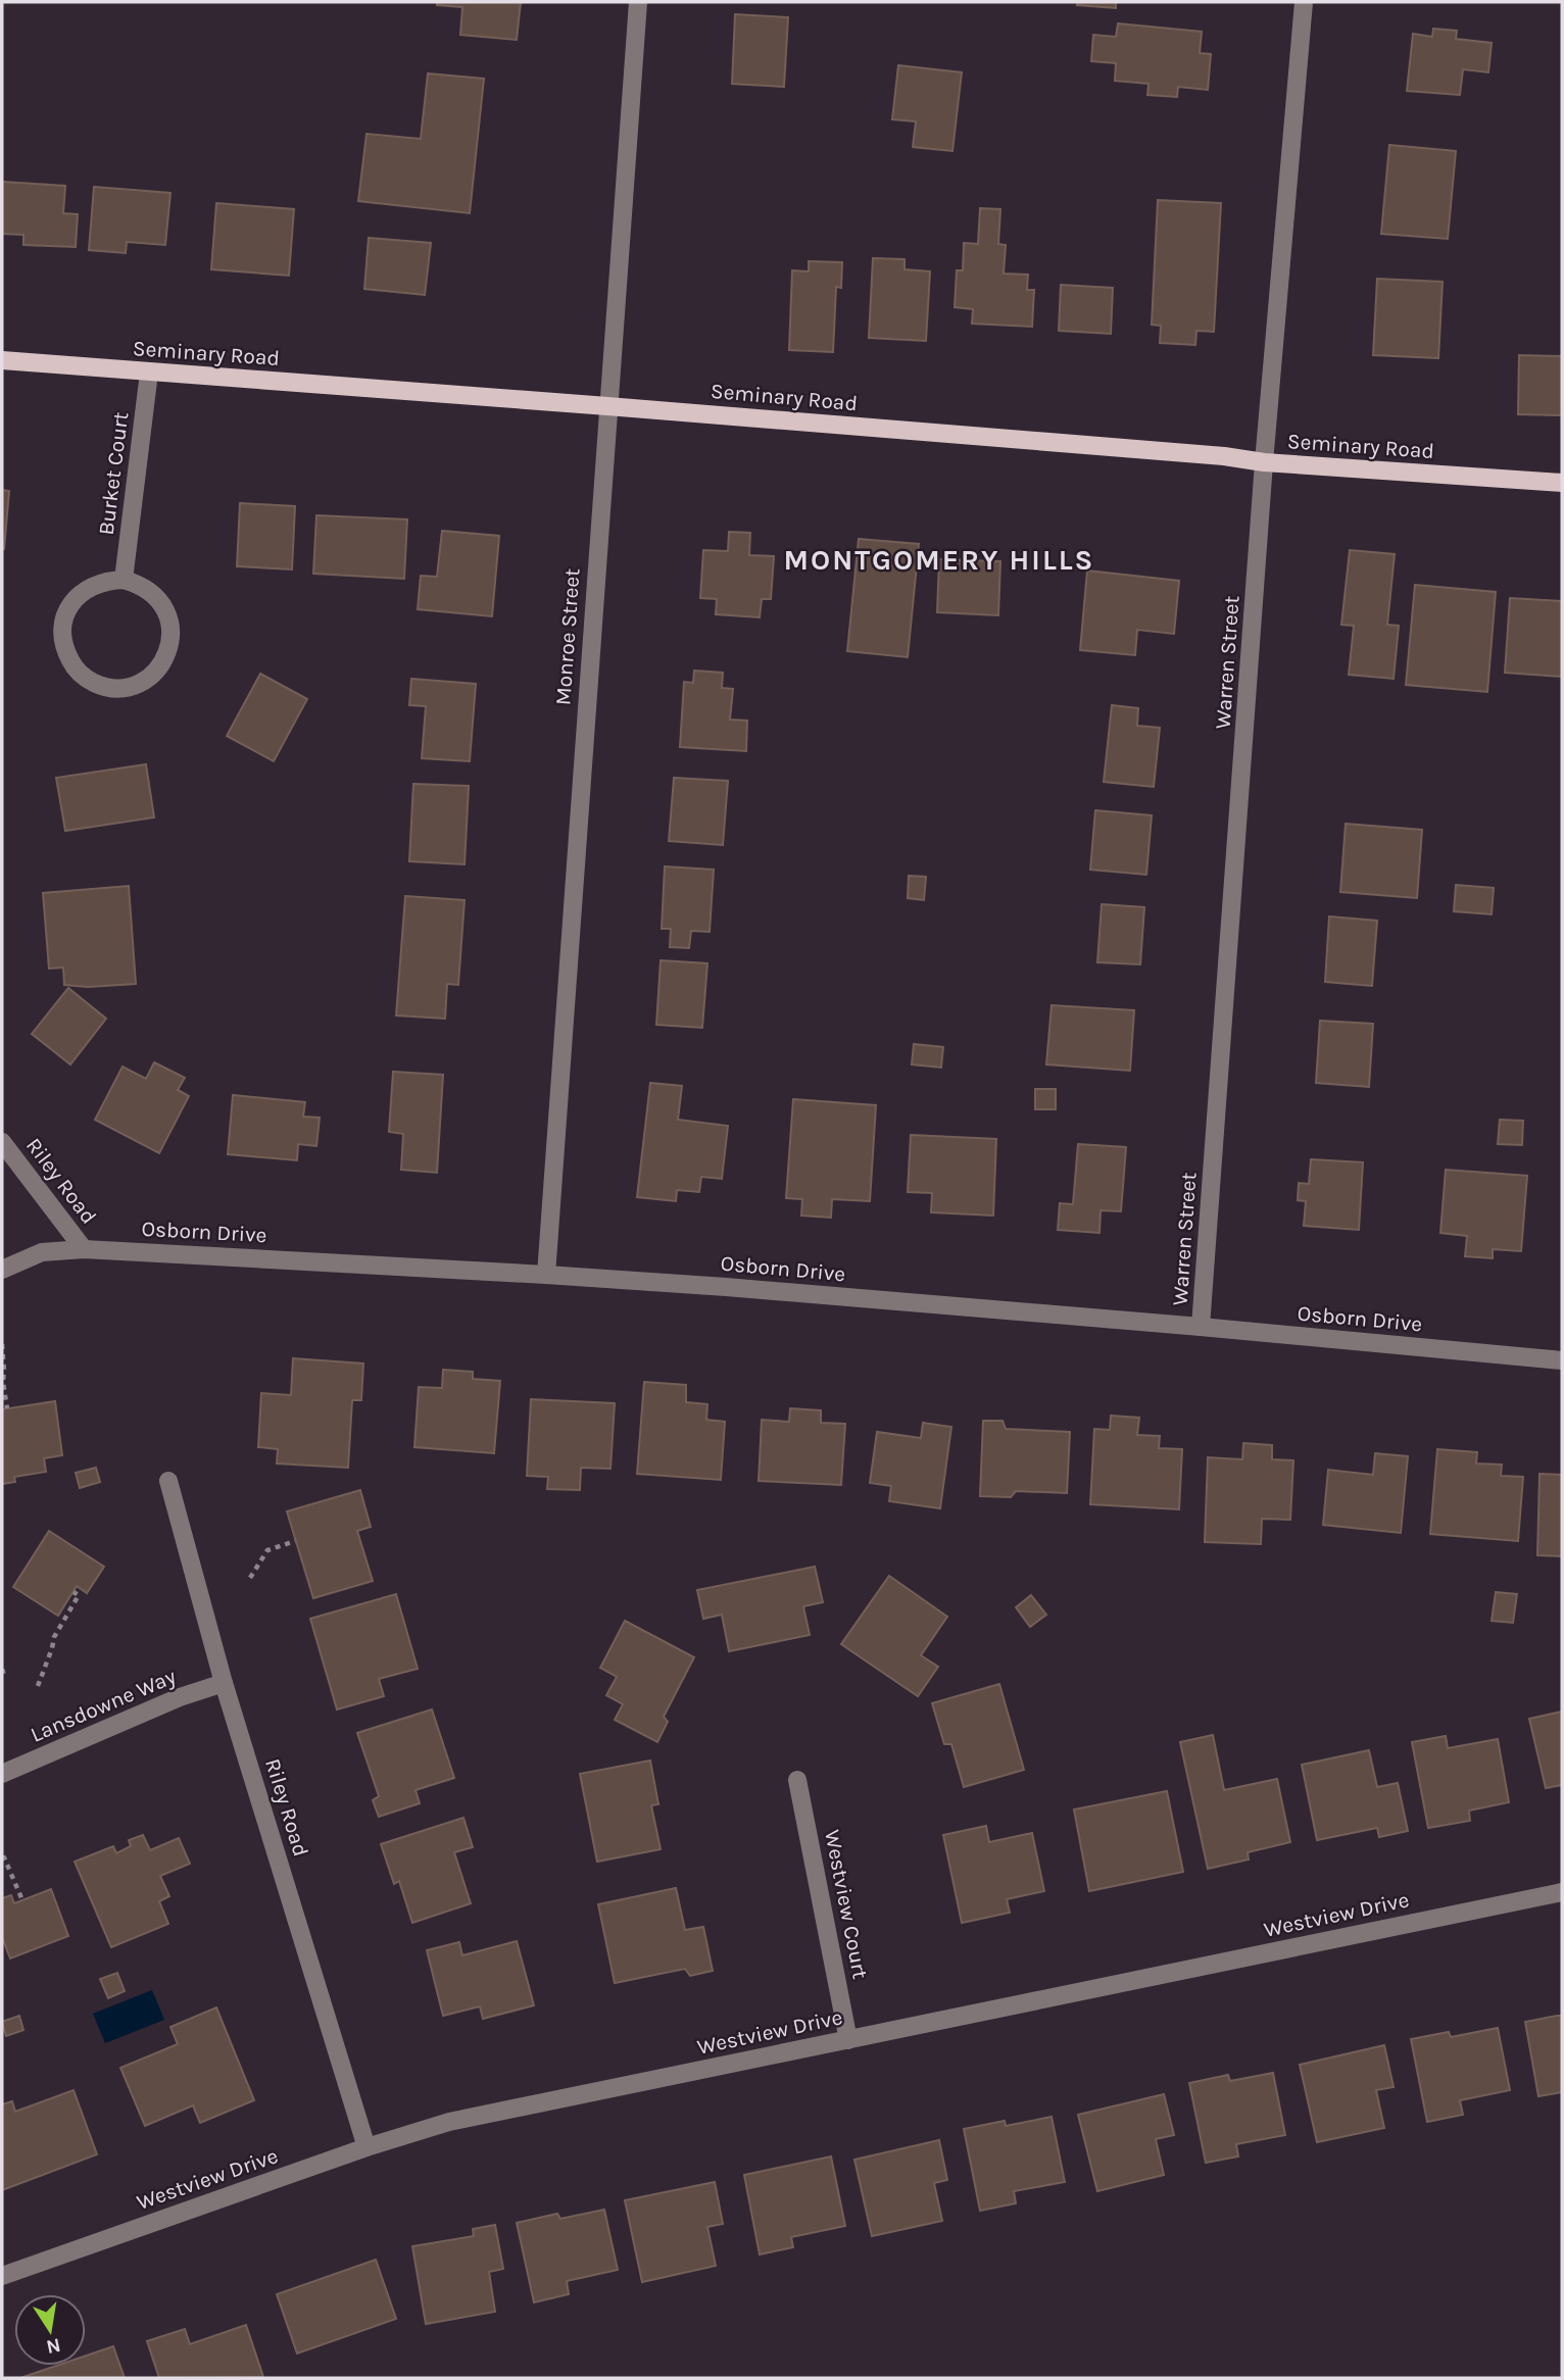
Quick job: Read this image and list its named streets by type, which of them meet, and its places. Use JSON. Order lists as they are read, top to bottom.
{
  "streets": {
    "main road": ["Seminary Road"],
    "street": [
      "Burket Court",
      "Monroe Street",
      "Warren Street",
      "Riley Road",
      "Osborn Drive",
      "Lansdowne Way",
      "Westview Court",
      "Westview Drive"
    ]
  },
  "crossings": [
    ["Seminary Road", "Burket Court"],
    ["Seminary Road", "Monroe Street"],
    ["Seminary Road", "Warren Street"],
    ["Monroe Street", "Osborn Drive"],
    ["Warren Street", "Osborn Drive"],
    ["Riley Road", "Osborn Drive"],
    ["Riley Road", "Lansdowne Way"],
    ["Riley Road", "Westview Drive"],
    ["Westview Court", "Westview Drive"]
  ],
  "districts": ["MONTGOMERY HILLS"],
  "north": "bottom"
}
